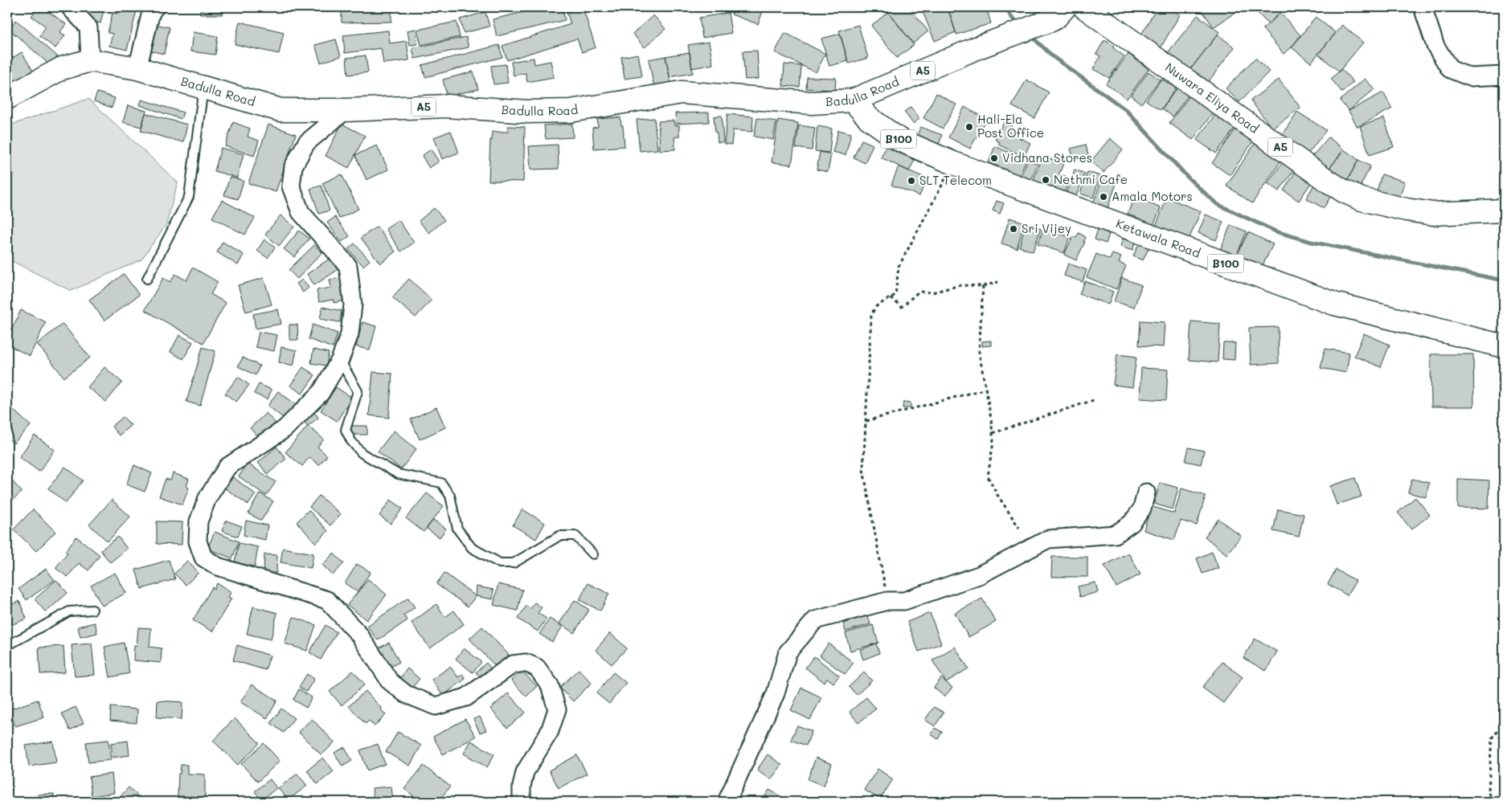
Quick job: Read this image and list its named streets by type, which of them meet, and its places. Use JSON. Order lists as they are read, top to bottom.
{
  "streets": {
    "main road": [
      "A5",
      "Badulla Road",
      "Nuwara Eliya Road",
      "B100",
      "Ketawala Road"
    ]
  },
  "crossings": [
    ["Badulla Road", "Ketawala Road"]
  ],
  "places": [
    "Hali-Ela Post Office",
    "Vidhana Stores",
    "Nethmi Cafe",
    "SLT Telecom",
    "Amala Motors",
    "Sri Vijey"
  ]
}
